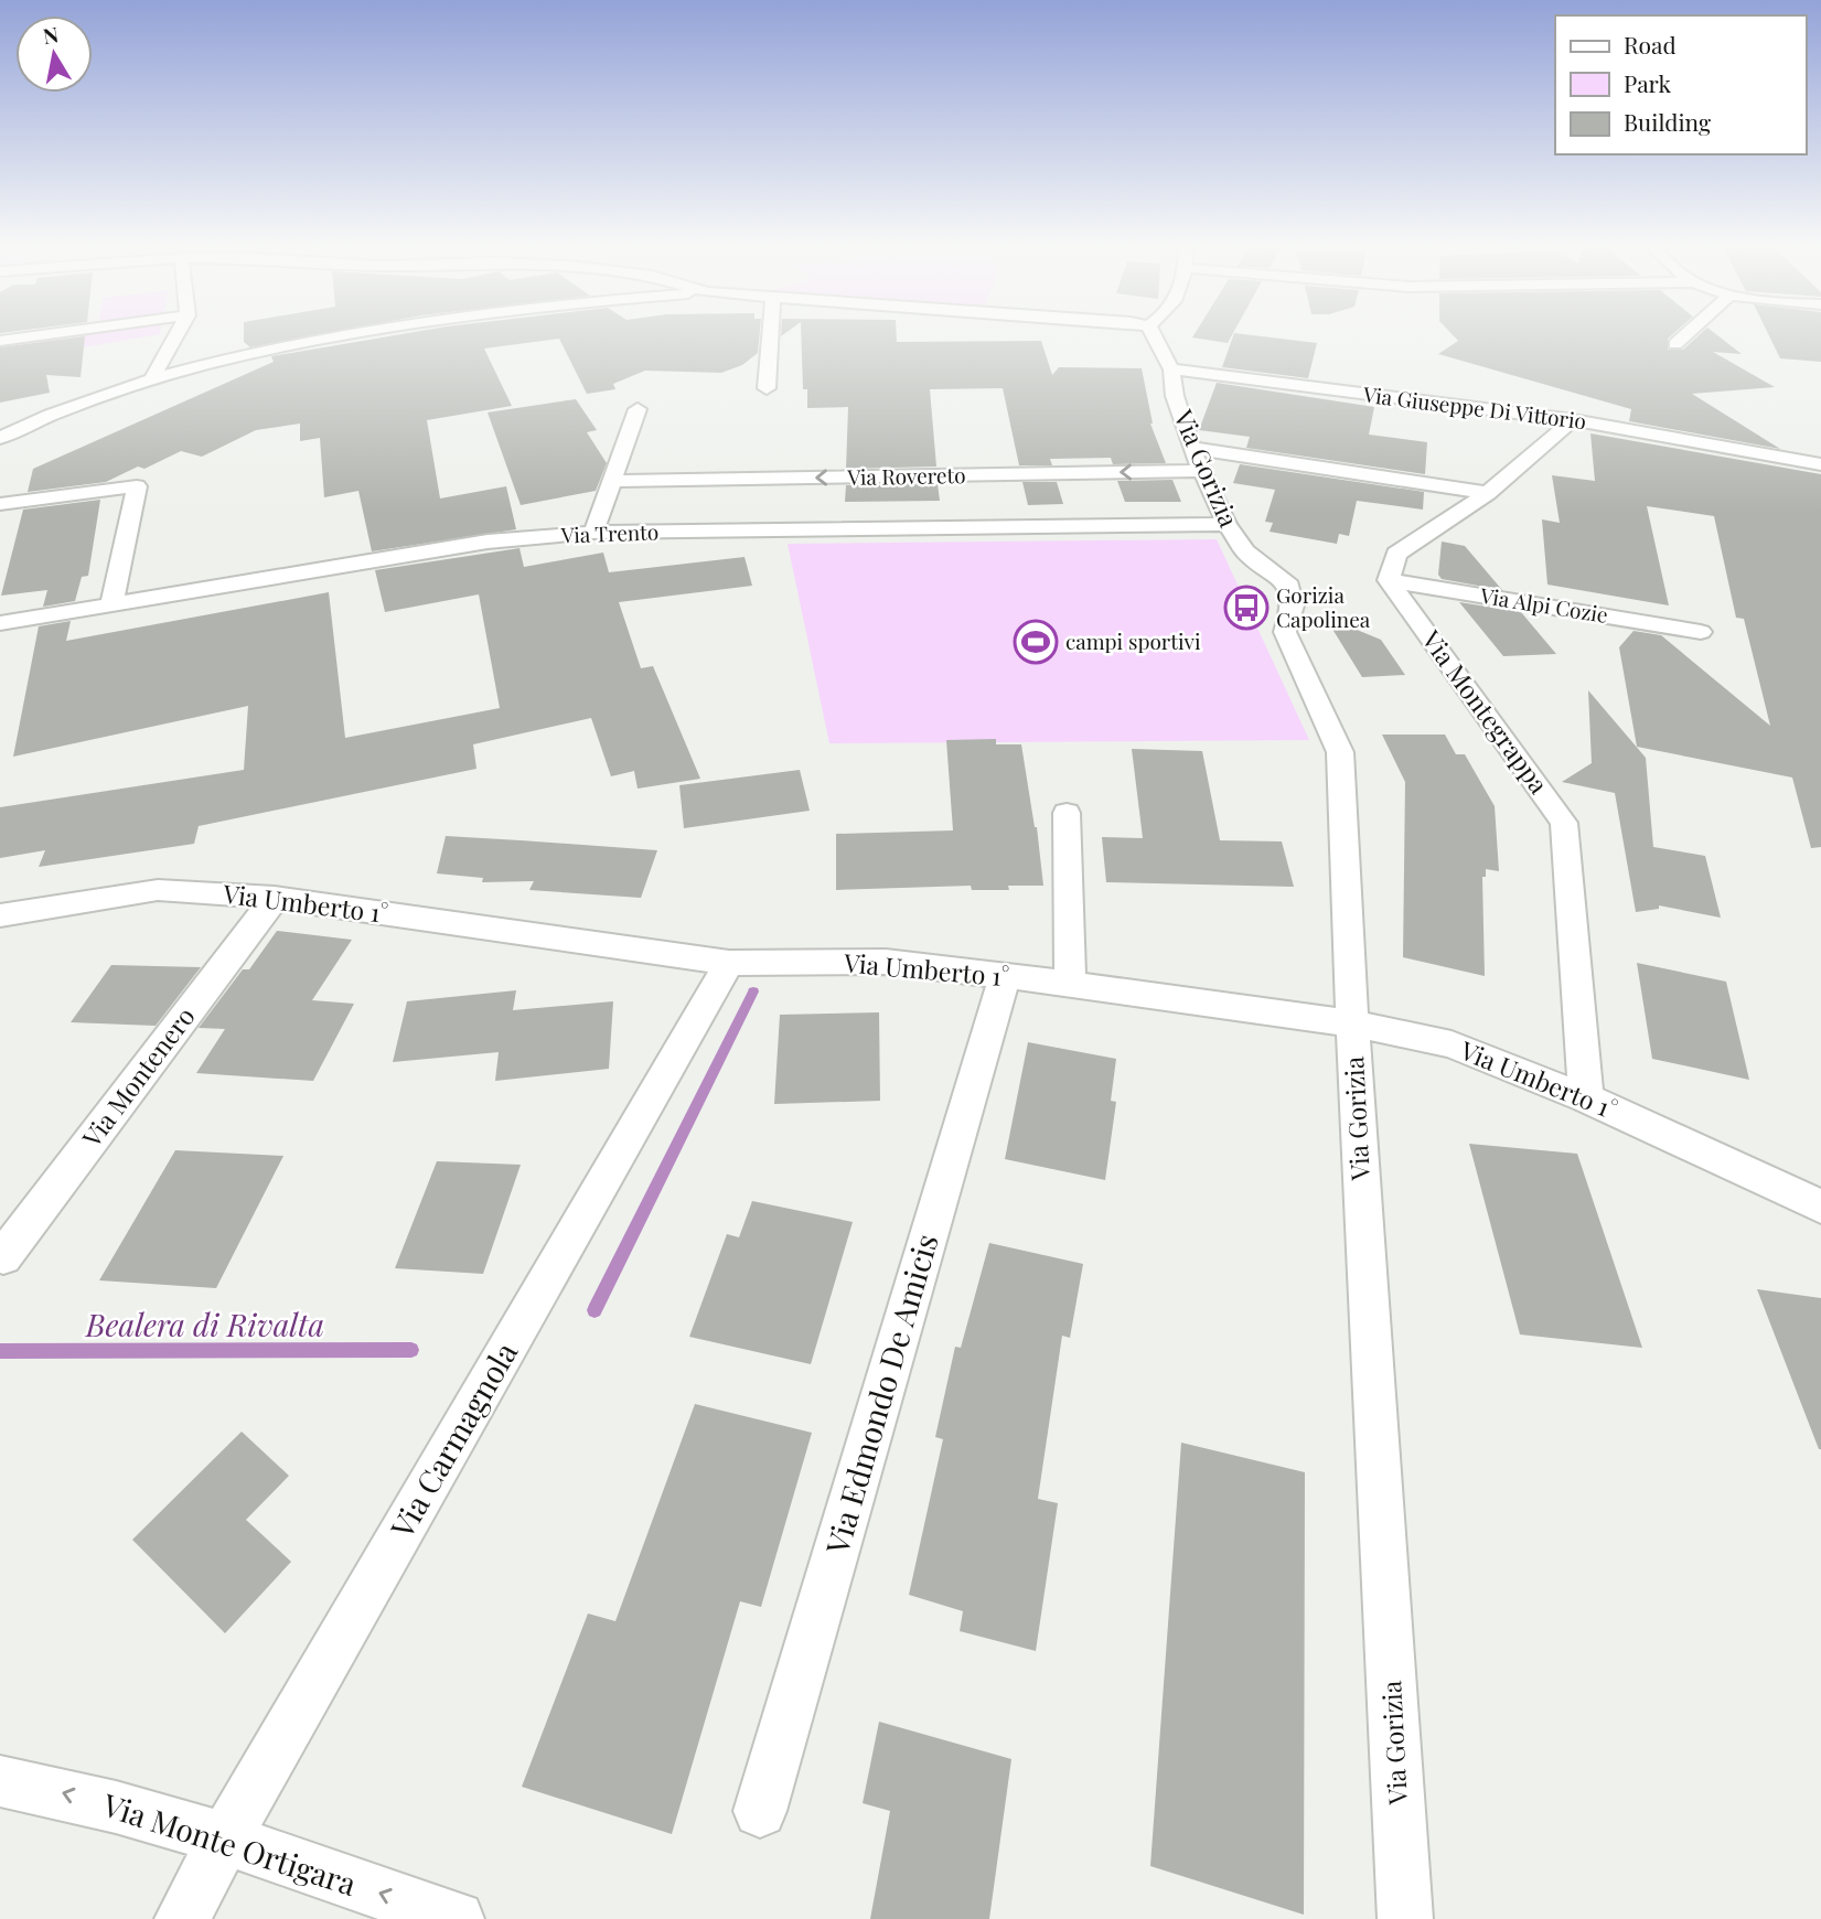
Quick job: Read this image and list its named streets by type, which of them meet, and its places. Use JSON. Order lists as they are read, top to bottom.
{
  "streets": {
    "street": [
      "Via Giuseppe Di Vittorio",
      "Via Gorizia",
      "Via Rovereto",
      "Via Trento",
      "Via Alpi Cozie",
      "Via Montegrappa",
      "Via Umberto 1°",
      "Via Montenero",
      "Via Edmondo De Amicis",
      "Via Carmagnola",
      "Via Monte Ortigara"
    ]
  },
  "crossings": [
    ["Via Giuseppe Di Vittorio", "Via Gorizia"],
    ["Via Gorizia", "Via Rovereto"],
    ["Via Gorizia", "Via Trento"],
    ["Via Gorizia", "Via Umberto 1°"],
    ["Via Alpi Cozie", "Via Montegrappa"],
    ["Via Montegrappa", "Via Umberto 1°"],
    ["Via Umberto 1°", "Via Montenero"],
    ["Via Umberto 1°", "Via Edmondo De Amicis"],
    ["Via Umberto 1°", "Via Carmagnola"],
    ["Via Carmagnola", "Via Monte Ortigara"]
  ],
  "one_way": ["Via Rovereto", "Via Monte Ortigara"],
  "water": ["Bealera di Rivalta"],
  "places": {
    "bus stop": ["Gorizia Capolinea"],
    "sports": ["campi sportivi"]
  },
  "legend": ["Road", "Park", "Building"],
  "north": "top"
}
